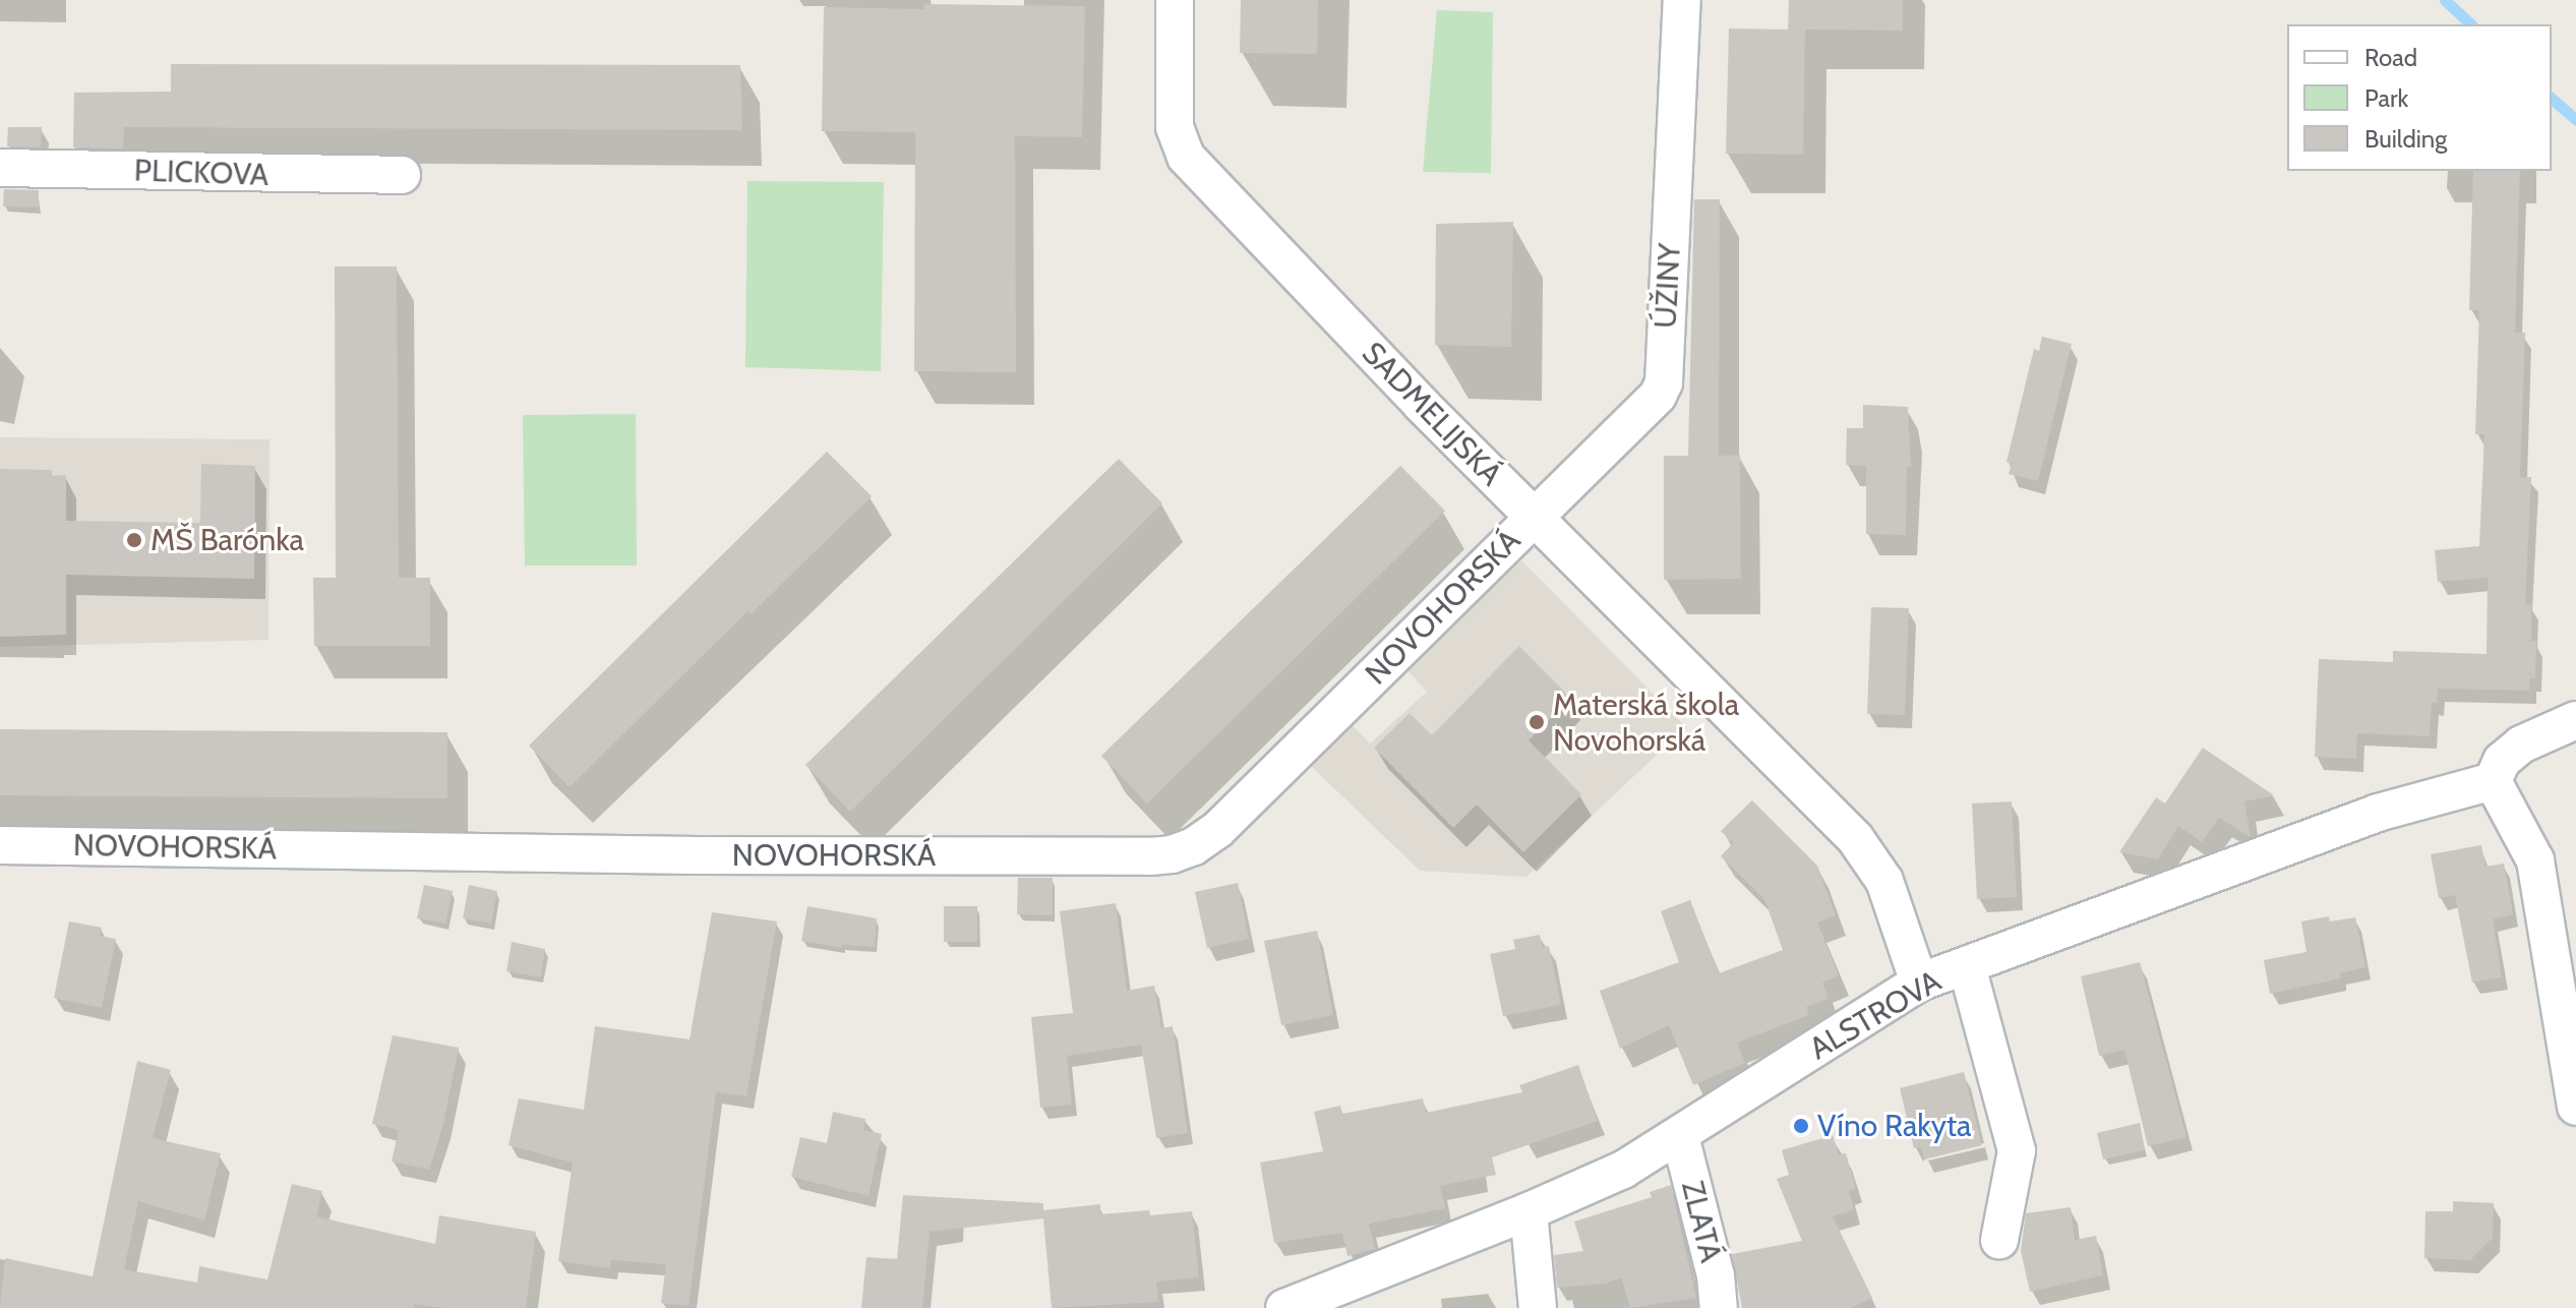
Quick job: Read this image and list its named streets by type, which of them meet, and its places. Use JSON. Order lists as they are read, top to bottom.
{
  "streets": {
    "street": [
      "PLICKOVA",
      "ÚŽINY",
      "SADMELIJSKÁ",
      "NOVOHORSKÁ",
      "ALSTROVA",
      "ZLATÁ"
    ]
  },
  "crossings": [
    ["ÚŽINY", "SADMELIJSKÁ"],
    ["ÚŽINY", "NOVOHORSKÁ"],
    ["SADMELIJSKÁ", "NOVOHORSKÁ"],
    ["SADMELIJSKÁ", "ALSTROVA"],
    ["ALSTROVA", "ZLATÁ"]
  ],
  "places": ["MŠ Barónka", "Materská škola Novohorská", "Víno Rakyta"],
  "legend": ["Road", "Park", "Building"]
}
